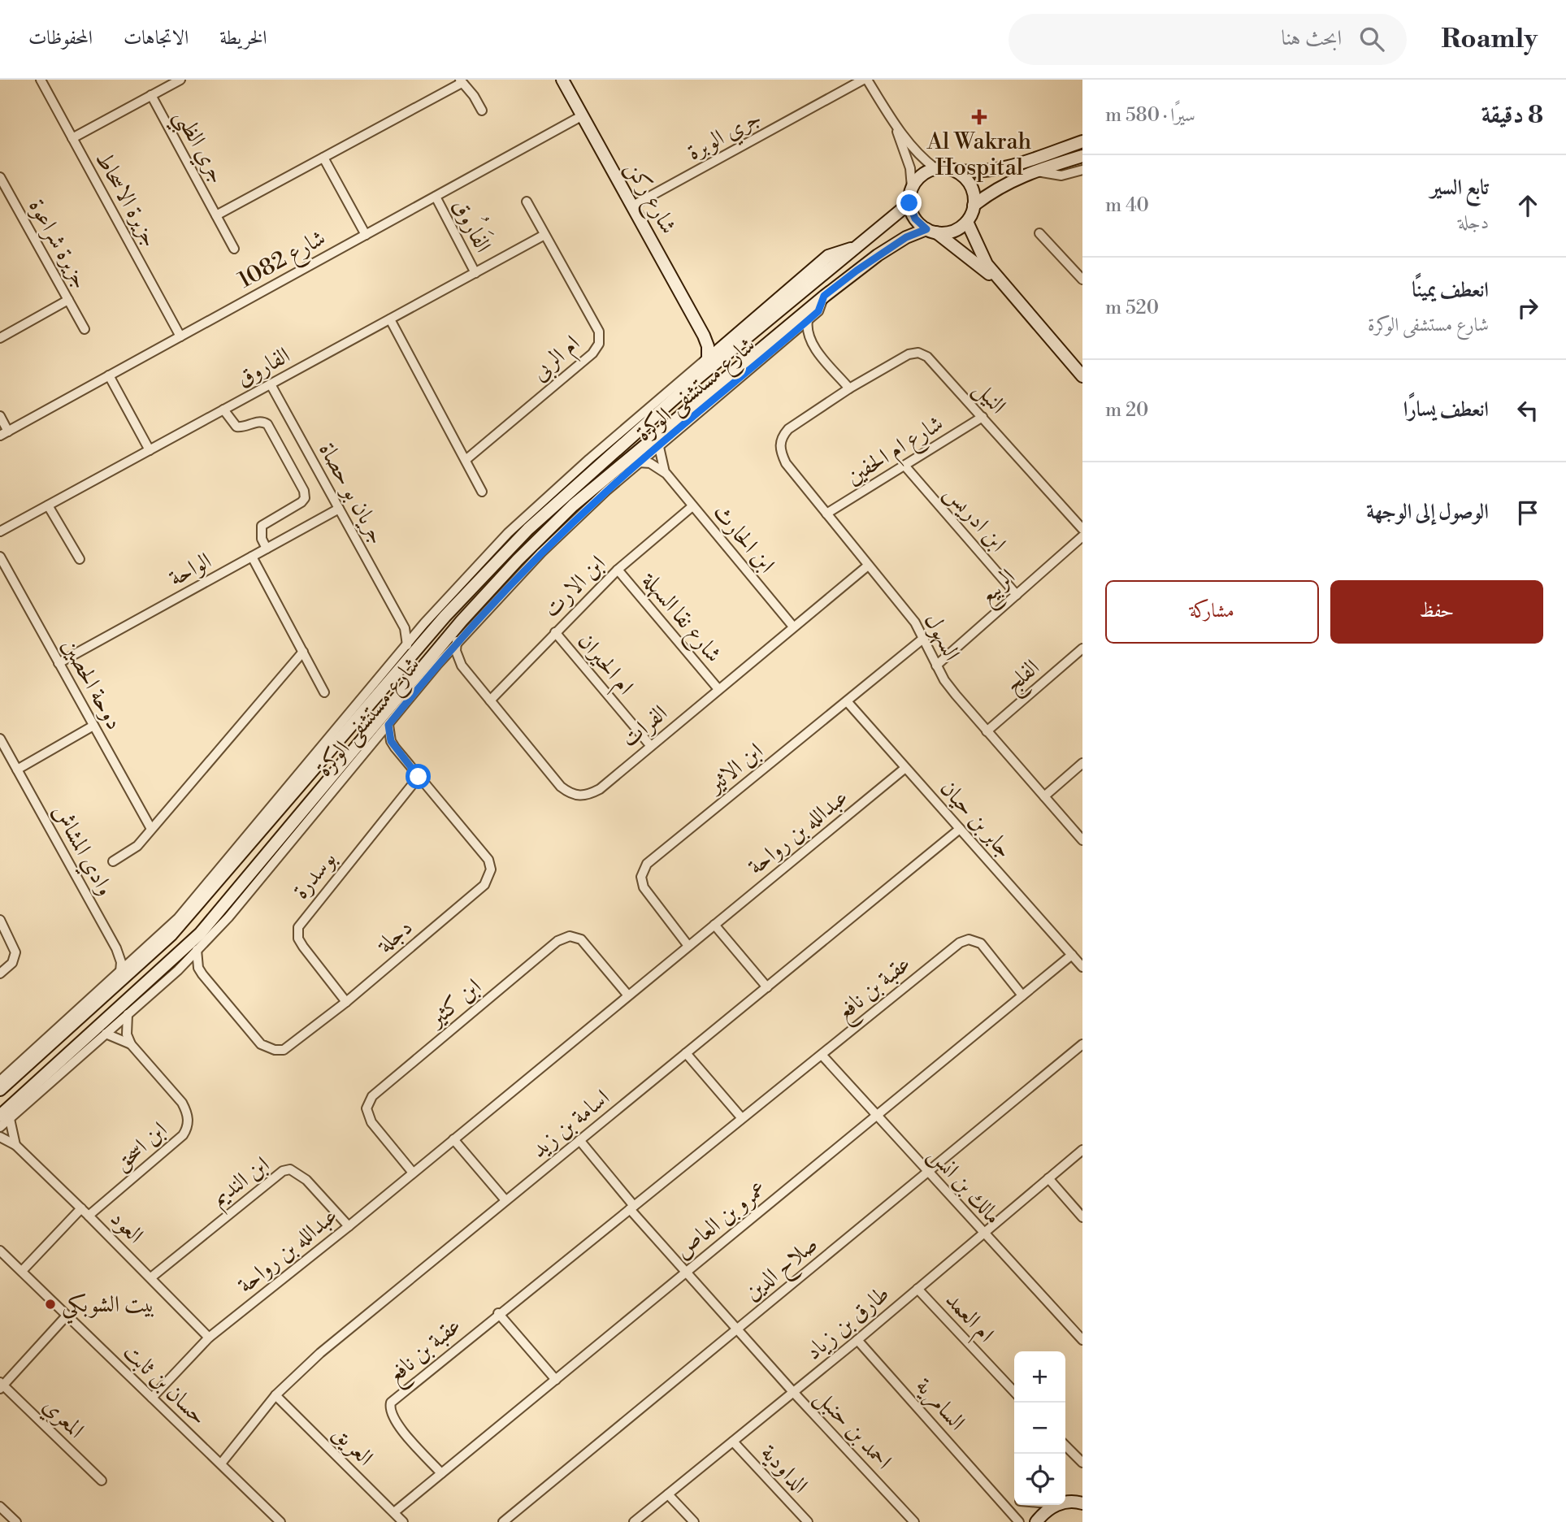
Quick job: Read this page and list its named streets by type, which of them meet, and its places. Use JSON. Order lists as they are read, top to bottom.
{
  "streets": {
    "street": [
      "جري الوبرة",
      "جري الظبي",
      "شارع ركن",
      "جزيرة الاسحاط",
      "الفَارُوق",
      "جزيرة شراعوة",
      "شارع 1082",
      "ام الربى",
      "الفاروق",
      "شارع مستشفى الوكرة",
      "النيل",
      "شارع ام الحفين",
      "جريان بو حصاة",
      "ابن ادريس",
      "ابن الحارث",
      "الواحة",
      "ابن الارت",
      "الربيع",
      "شارع نقا السهلة",
      "السهول",
      "ام الحيران",
      "الفلج",
      "دوحة الحصين",
      "الفرات",
      "ابن الاثير",
      "جابر بن حيان",
      "عبدالله بن رواحة",
      "وادي المشاش",
      "بوسدرة",
      "دجلة",
      "عقبة بن نافع",
      "ابن كثير",
      "اسامة بن زيد",
      "ابن اسحق",
      "ابن النديم",
      "مالك بن انس",
      "عمرو بن العاص",
      "العود",
      "صلاح الدين",
      "ام العمد",
      "طارق بن زياد",
      "حسان بن ثابت",
      "السامرية",
      "المعري",
      "احمد بن حنبل",
      "العريق",
      "الداودية"
    ]
  },
  "crossings": [
    ["جري الوبرة", "شارع ركن"],
    ["شارع ركن", "شارع 1082"],
    ["شارع ركن", "شارع مستشفى الوكرة"],
    ["جزيرة الاسحاط", "شارع 1082"],
    ["الفَارُوق", "شارع 1082"],
    ["الفَارُوق", "الفاروق"],
    ["ام الربى", "الفاروق"],
    ["الفاروق", "جريان بو حصاة"],
    ["شارع مستشفى الوكرة", "جريان بو حصاة"],
    ["شارع مستشفى الوكرة", "ابن الحارث"],
    ["شارع مستشفى الوكرة", "الفرات"],
    ["شارع مستشفى الوكرة", "وادي المشاش"],
    ["شارع مستشفى الوكرة", "دجلة"],
    ["شارع مستشفى الوكرة", "ابن اسحق"],
    ["النيل", "شارع ام الحفين"],
    ["النيل", "السهول"],
    ["شارع ام الحفين", "ابن ادريس"],
    ["شارع ام الحفين", "السهول"],
    ["جريان بو حصاة", "الواحة"],
    ["ابن ادريس", "الربيع"],
    ["ابن الحارث", "ابن الارت"],
    ["ابن الحارث", "الفرات"],
    ["الواحة", "دوحة الحصين"],
    ["ابن الارت", "شارع نقا السهلة"],
    ["ابن الارت", "ام الحيران"],
    ["ابن الارت", "الفرات"],
    ["الربيع", "السهول"],
    ["شارع نقا السهلة", "الفرات"],
    ["السهول", "الفلج"],
    ["السهول", "الفرات"],
    ["السهول", "ابن الاثير"],
    ["ام الحيران", "الفرات"],
    ["ابن الاثير", "جابر بن حيان"],
    ["ابن الاثير", "عبدالله بن رواحة"],
    ["جابر بن حيان", "عبدالله بن رواحة"],
    ["جابر بن حيان", "اسامة بن زيد"],
    ["جابر بن حيان", "عمرو بن العاص"],
    ["عبدالله بن رواحة", "ابن كثير"],
    ["عبدالله بن رواحة", "ابن النديم"],
    ["عبدالله بن رواحة", "العود"],
    ["عبدالله بن رواحة", "حسان بن ثابت"],
    ["بوسدرة", "دجلة"],
    ["عقبة بن نافع", "مالك بن انس"],
    ["عقبة بن نافع", "عمرو بن العاص"],
    ["عقبة بن نافع", "احمد بن حنبل"],
    ["اسامة بن زيد", "حسان بن ثابت"],
    ["اسامة بن زيد", "احمد بن حنبل"],
    ["اسامة بن زيد", "العريق"],
    ["ابن اسحق", "العود"],
    ["ابن النديم", "العود"],
    ["مالك بن انس", "عمرو بن العاص"],
    ["مالك بن انس", "صلاح الدين"],
    ["مالك بن انس", "طارق بن زياد"],
    ["عمرو بن العاص", "احمد بن حنبل"],
    ["عمرو بن العاص", "العريق"],
    ["صلاح الدين", "احمد بن حنبل"],
    ["ام العمد", "طارق بن زياد"],
    ["طارق بن زياد", "السامرية"],
    ["طارق بن زياد", "احمد بن حنبل"],
    ["طارق بن زياد", "الداودية"]
  ],
  "places": {
    "health": ["Al Wakrah Hospital"],
    "other": ["بيت الشوبكي"]
  },
  "page": {
    "header": "Roamly",
    "search": "ابحث هنا",
    "nav": ["الخريطة", "الاتجاهات", "المحفوظات"],
    "heading": ["8 دقيقة", "سيرًا · 580 m"],
    "list": [
      ["تابع السير", "دجلة", "40 m"],
      ["انعطف يمينًا", "شارع مستشفى الوكرة", "520 m"],
      ["انعطف يسارًا", "20 m"],
      "الوصول إلى الوجهة"
    ],
    "buttons": ["حفظ", "مشاركة"],
    "map_buttons": ["+", "−"]
  }
}
